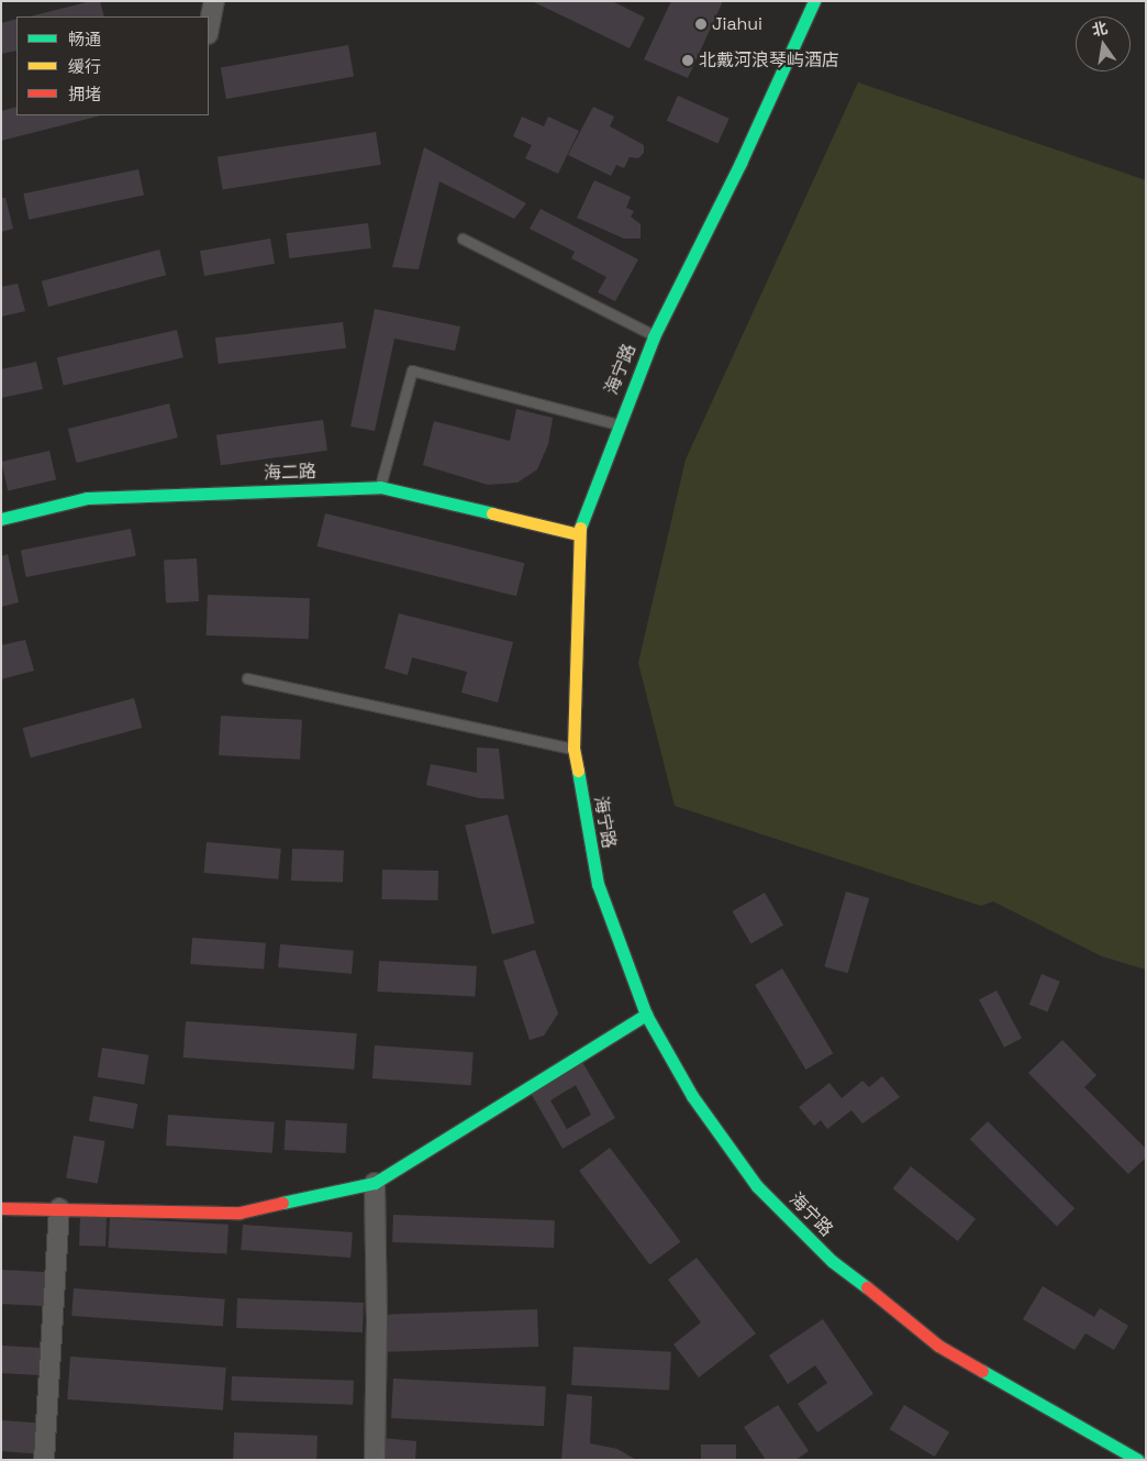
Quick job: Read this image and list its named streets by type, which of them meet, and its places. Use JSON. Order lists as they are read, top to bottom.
{
  "streets": {
    "main road": ["海宁路", "海二路"]
  },
  "crossings": [
    ["海宁路", "海二路"]
  ],
  "places": ["Jiahui", "北戴河浪琴屿酒店"],
  "legend": ["畅通", "缓行", "拥堵"],
  "north": "top"
}
